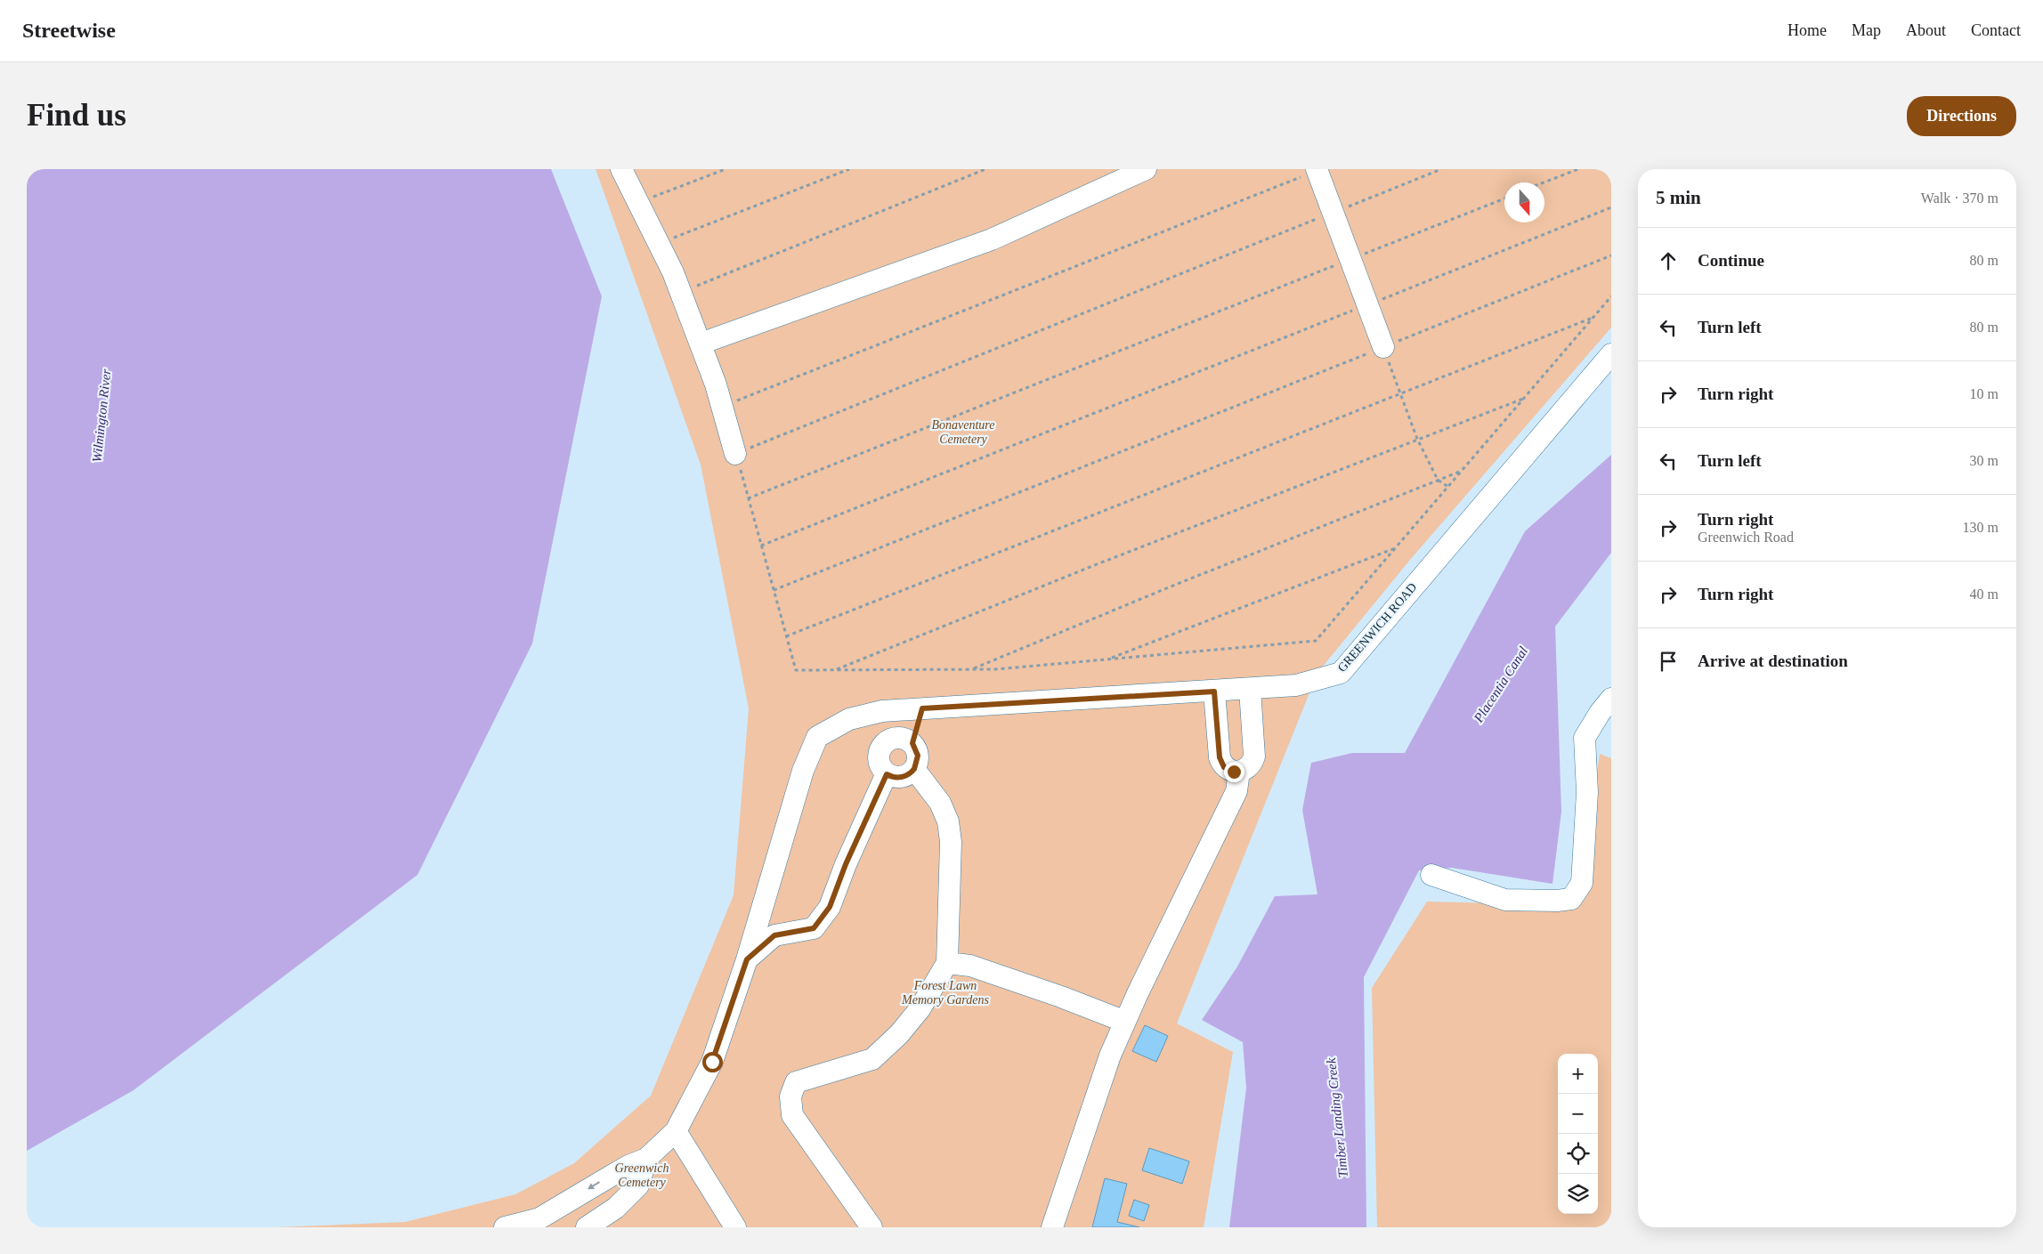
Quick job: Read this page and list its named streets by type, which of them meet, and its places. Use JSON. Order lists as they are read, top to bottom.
{
  "streets": {
    "street": ["GREENWICH ROAD"]
  },
  "water": ["Wilmington River", "Placentia Canal", "Timber Landing Creek"],
  "parks": ["Bonaventure Cemetery", "Forest Lawn Memory Gardens", "Greenwich Cemetery"],
  "north": "bottom",
  "page": {
    "header": "Streetwise",
    "nav": [
      "Home",
      "Map",
      "About",
      "Contact"
    ],
    "buttons": "Directions",
    "title": "Find us",
    "heading": ["5 min", "Walk · 370 m"],
    "list": [
      ["Continue", "80 m"],
      ["Turn left", "80 m"],
      ["Turn right", "10 m"],
      ["Turn left", "30 m"],
      ["Turn right", "Greenwich Road", "130 m"],
      ["Turn right", "40 m"],
      "Arrive at destination"
    ],
    "map_buttons": ["+", "−"]
  }
}
